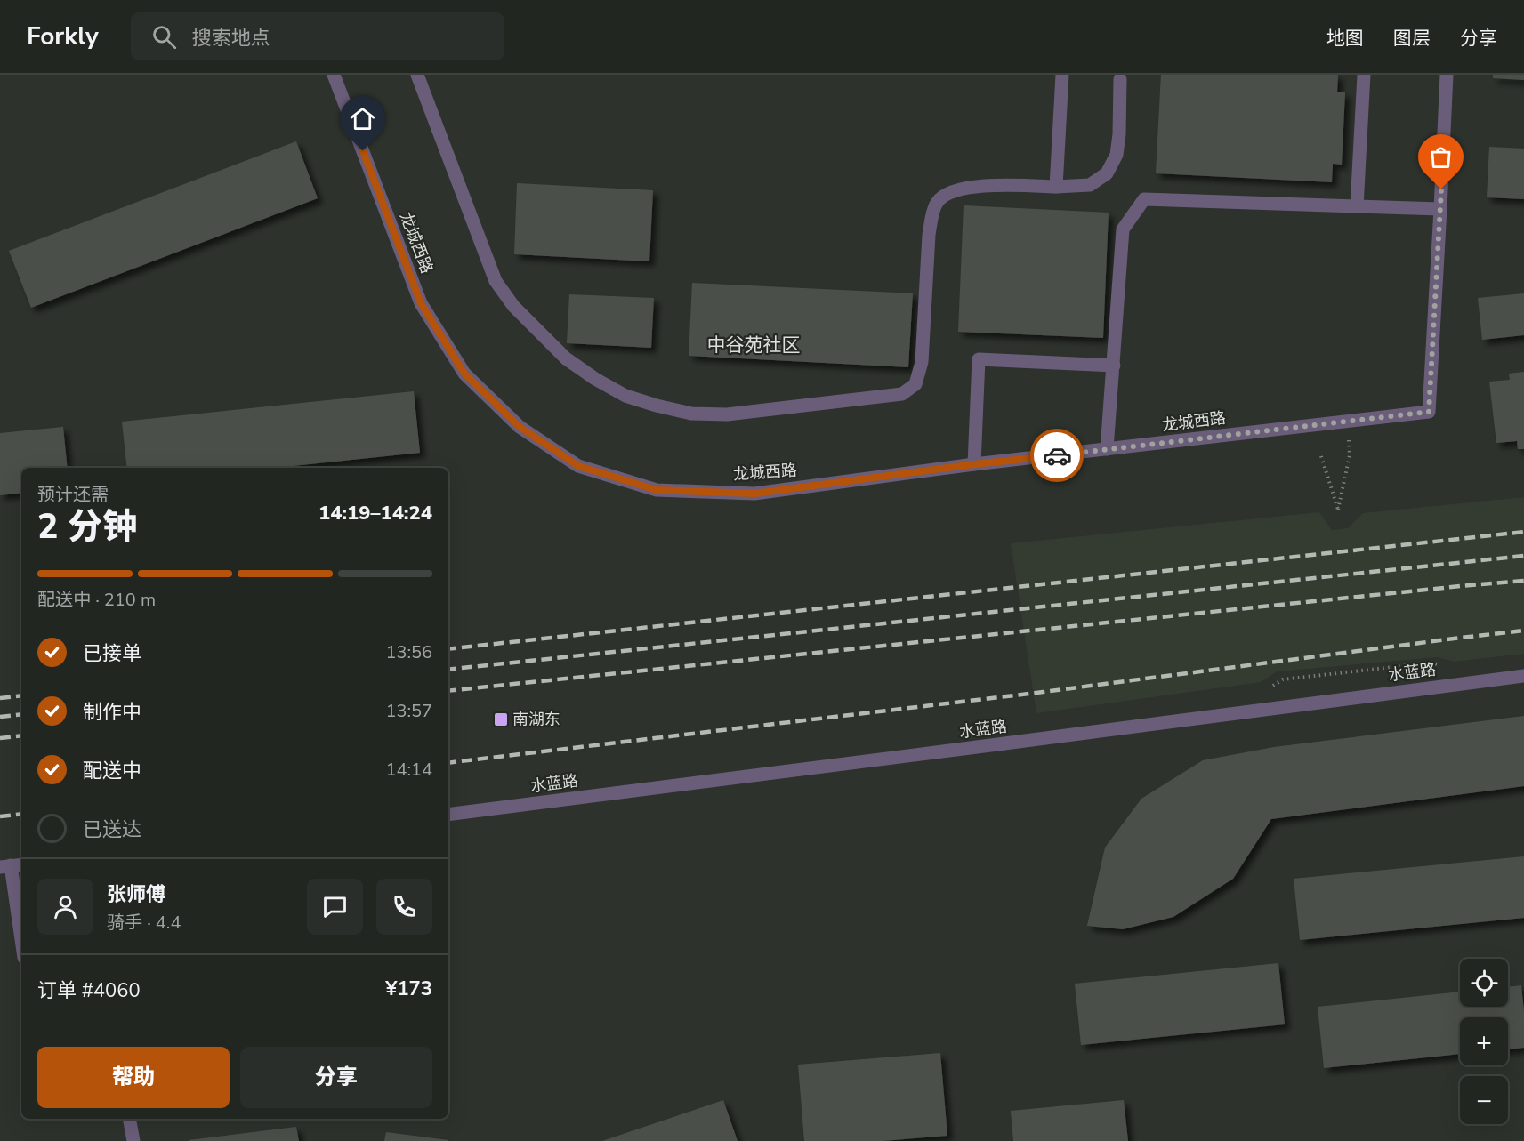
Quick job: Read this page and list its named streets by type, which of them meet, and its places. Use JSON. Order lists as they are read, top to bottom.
{
  "streets": {
    "street": ["龙城西路", "水蓝路"]
  },
  "districts": ["中谷苑社区"],
  "places": {
    "transit": ["南湖东"]
  },
  "page": {
    "header": "Forkly",
    "search": "搜索地点",
    "nav": ["地图", "图层", "分享"],
    "heading": ["2 分钟", "预计还需", "14:19–14:24"],
    "panel": [
      "张师傅",
      "骑手 · 4.4",
      "订单 #4060",
      "¥173"
    ],
    "bar": "配送中 · 210 m",
    "list": [
      ["已接单", "13:56"],
      ["制作中", "13:57"],
      ["配送中", "14:14"],
      "已送达"
    ],
    "map_buttons": ["+", "−"],
    "buttons": ["帮助", "分享"]
  }
}
